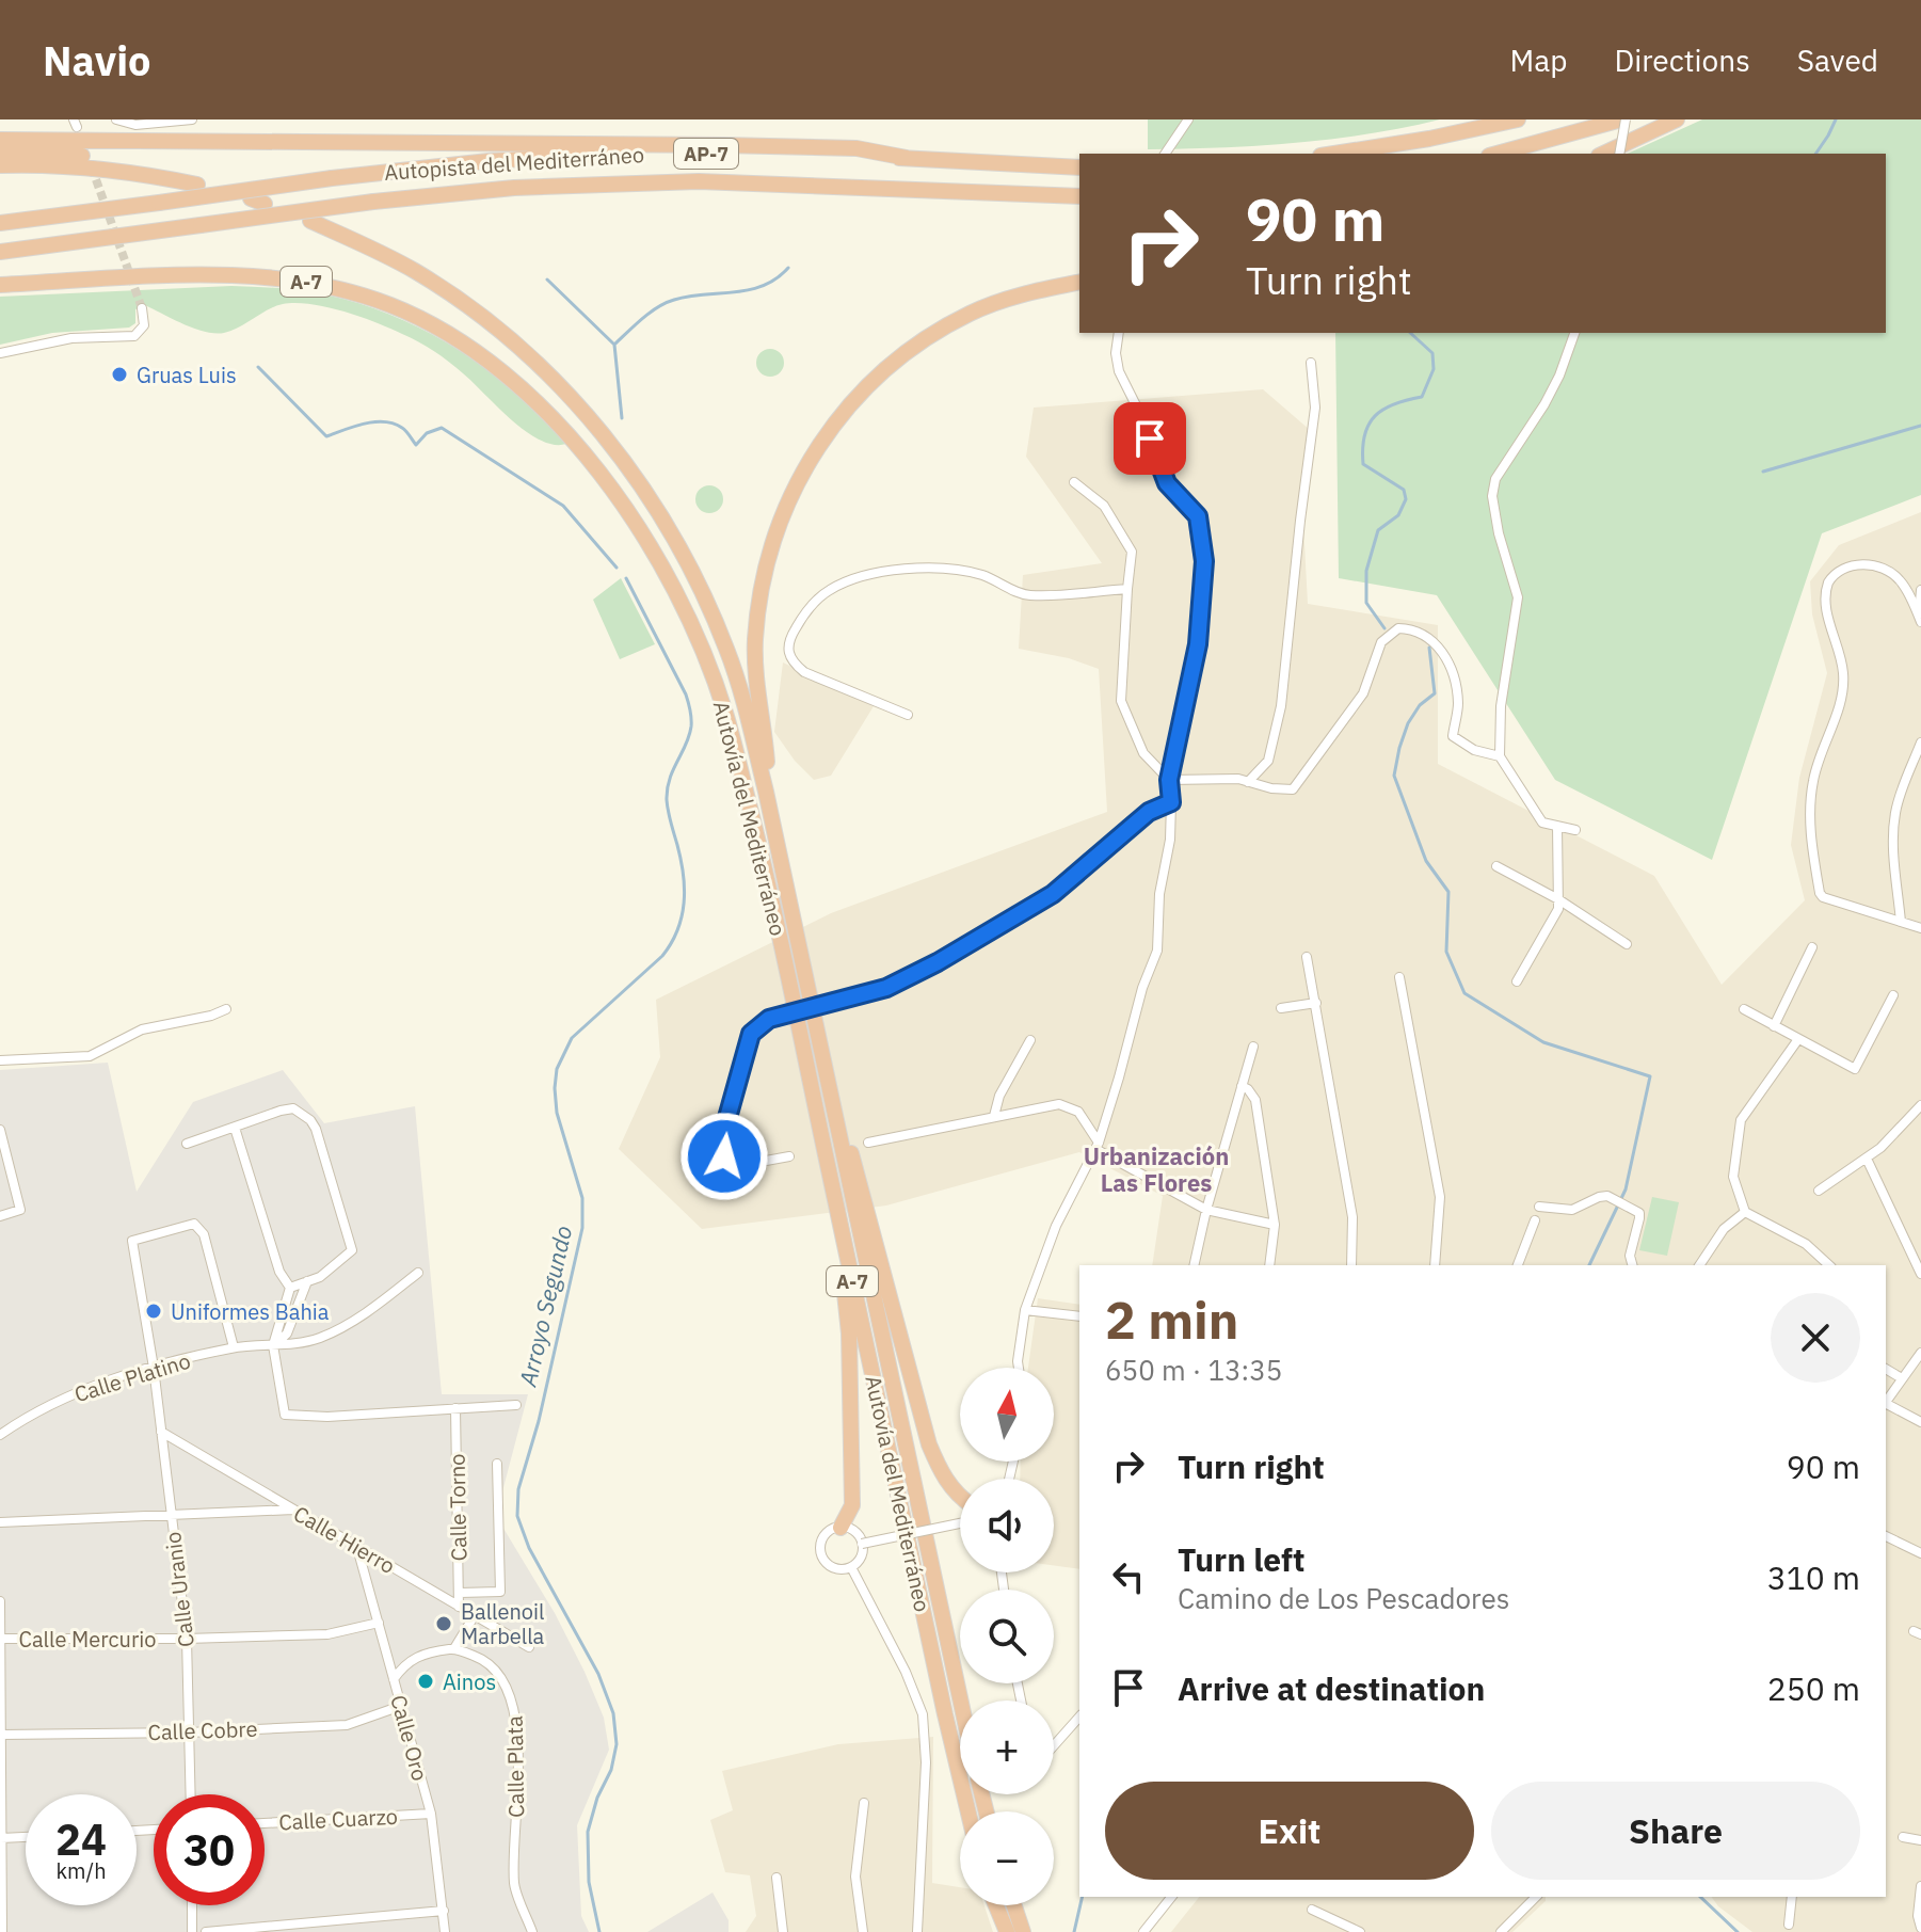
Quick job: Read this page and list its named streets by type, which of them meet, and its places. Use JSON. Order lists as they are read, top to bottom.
{
  "streets": {
    "highway": [
      "AP-7",
      "Autopista del Mediterráneo",
      "A-7",
      "Autovía del Mediterráneo"
    ],
    "street": [
      "Calle Platino",
      "Calle Torno",
      "Calle Hierro",
      "Calle Uranio",
      "Calle Mercurio",
      "Calle Cobre",
      "Calle Oro",
      "Calle Plata",
      "Calle Cuarzo"
    ]
  },
  "crossings": [
    ["Calle Platino", "Calle Uranio"],
    ["Calle Torno", "Calle Hierro"],
    ["Calle Hierro", "Calle Uranio"],
    ["Calle Hierro", "Calle Oro"],
    ["Calle Uranio", "Calle Mercurio"],
    ["Calle Uranio", "Calle Cobre"],
    ["Calle Mercurio", "Calle Oro"],
    ["Calle Cobre", "Calle Oro"],
    ["Calle Oro", "Calle Cuarzo"]
  ],
  "districts": ["Urbanización Las Flores"],
  "water": ["Arroyo Segundo"],
  "places": [
    "Gruas Luis",
    "Uniformes Bahia",
    "Ballenoil Marbella",
    "Ainos"
  ],
  "north": "top",
  "page": {
    "header": "Navio",
    "nav": ["Map", "Directions", "Saved"],
    "turn": ["90 m", "Turn right"],
    "heading": ["2 min", "650 m · 13:35"],
    "map_buttons": ["+", "−"],
    "list": [
      {
        "name": "Turn right",
        "value": "90 m"
      },
      {
        "name": "Turn left",
        "note": "Camino de Los Pescadores",
        "value": "310 m"
      },
      {
        "name": "Arrive at destination",
        "value": "250 m"
      }
    ],
    "buttons": ["Exit", "Share"],
    "speed": "24 km/h",
    "limit": "30"
  }
}
